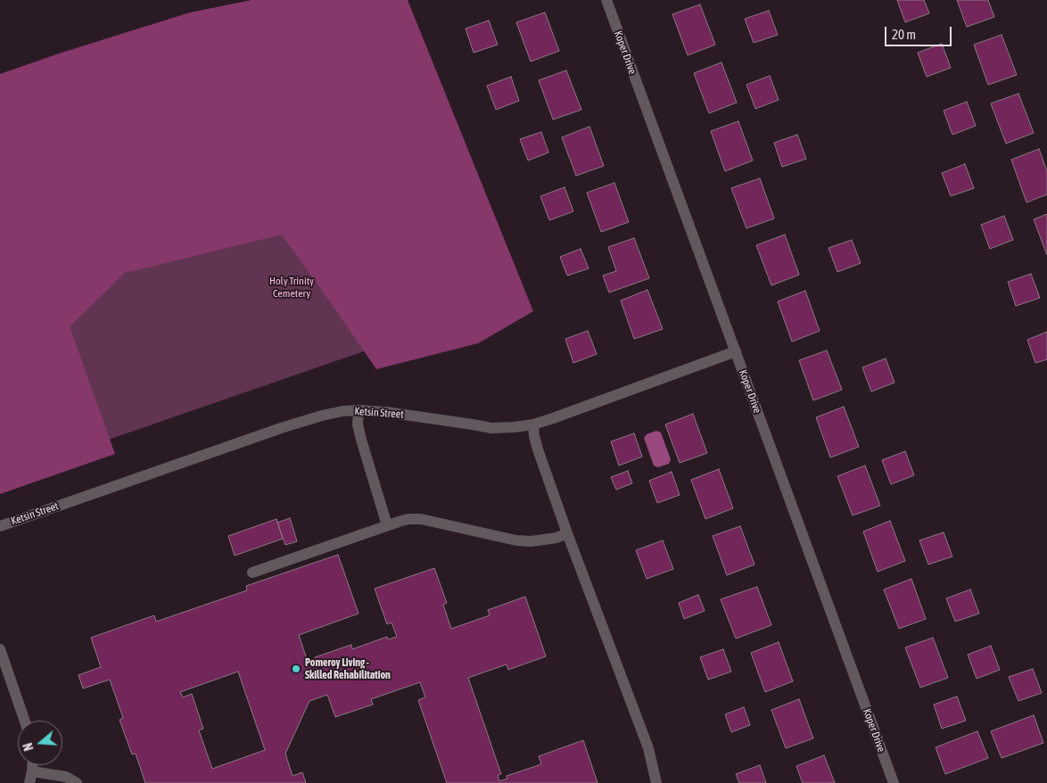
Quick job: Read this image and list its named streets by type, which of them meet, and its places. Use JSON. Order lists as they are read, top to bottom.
{
  "streets": {
    "street": ["Koper Drive", "Ketsin Street"]
  },
  "crossings": [
    ["Koper Drive", "Ketsin Street"]
  ],
  "parks": ["Holy Trinity Cemetery"],
  "places": ["Pomeroy Living - Skilled Rehabilitation"],
  "scale_bar": "20 m",
  "north": "left"
}
